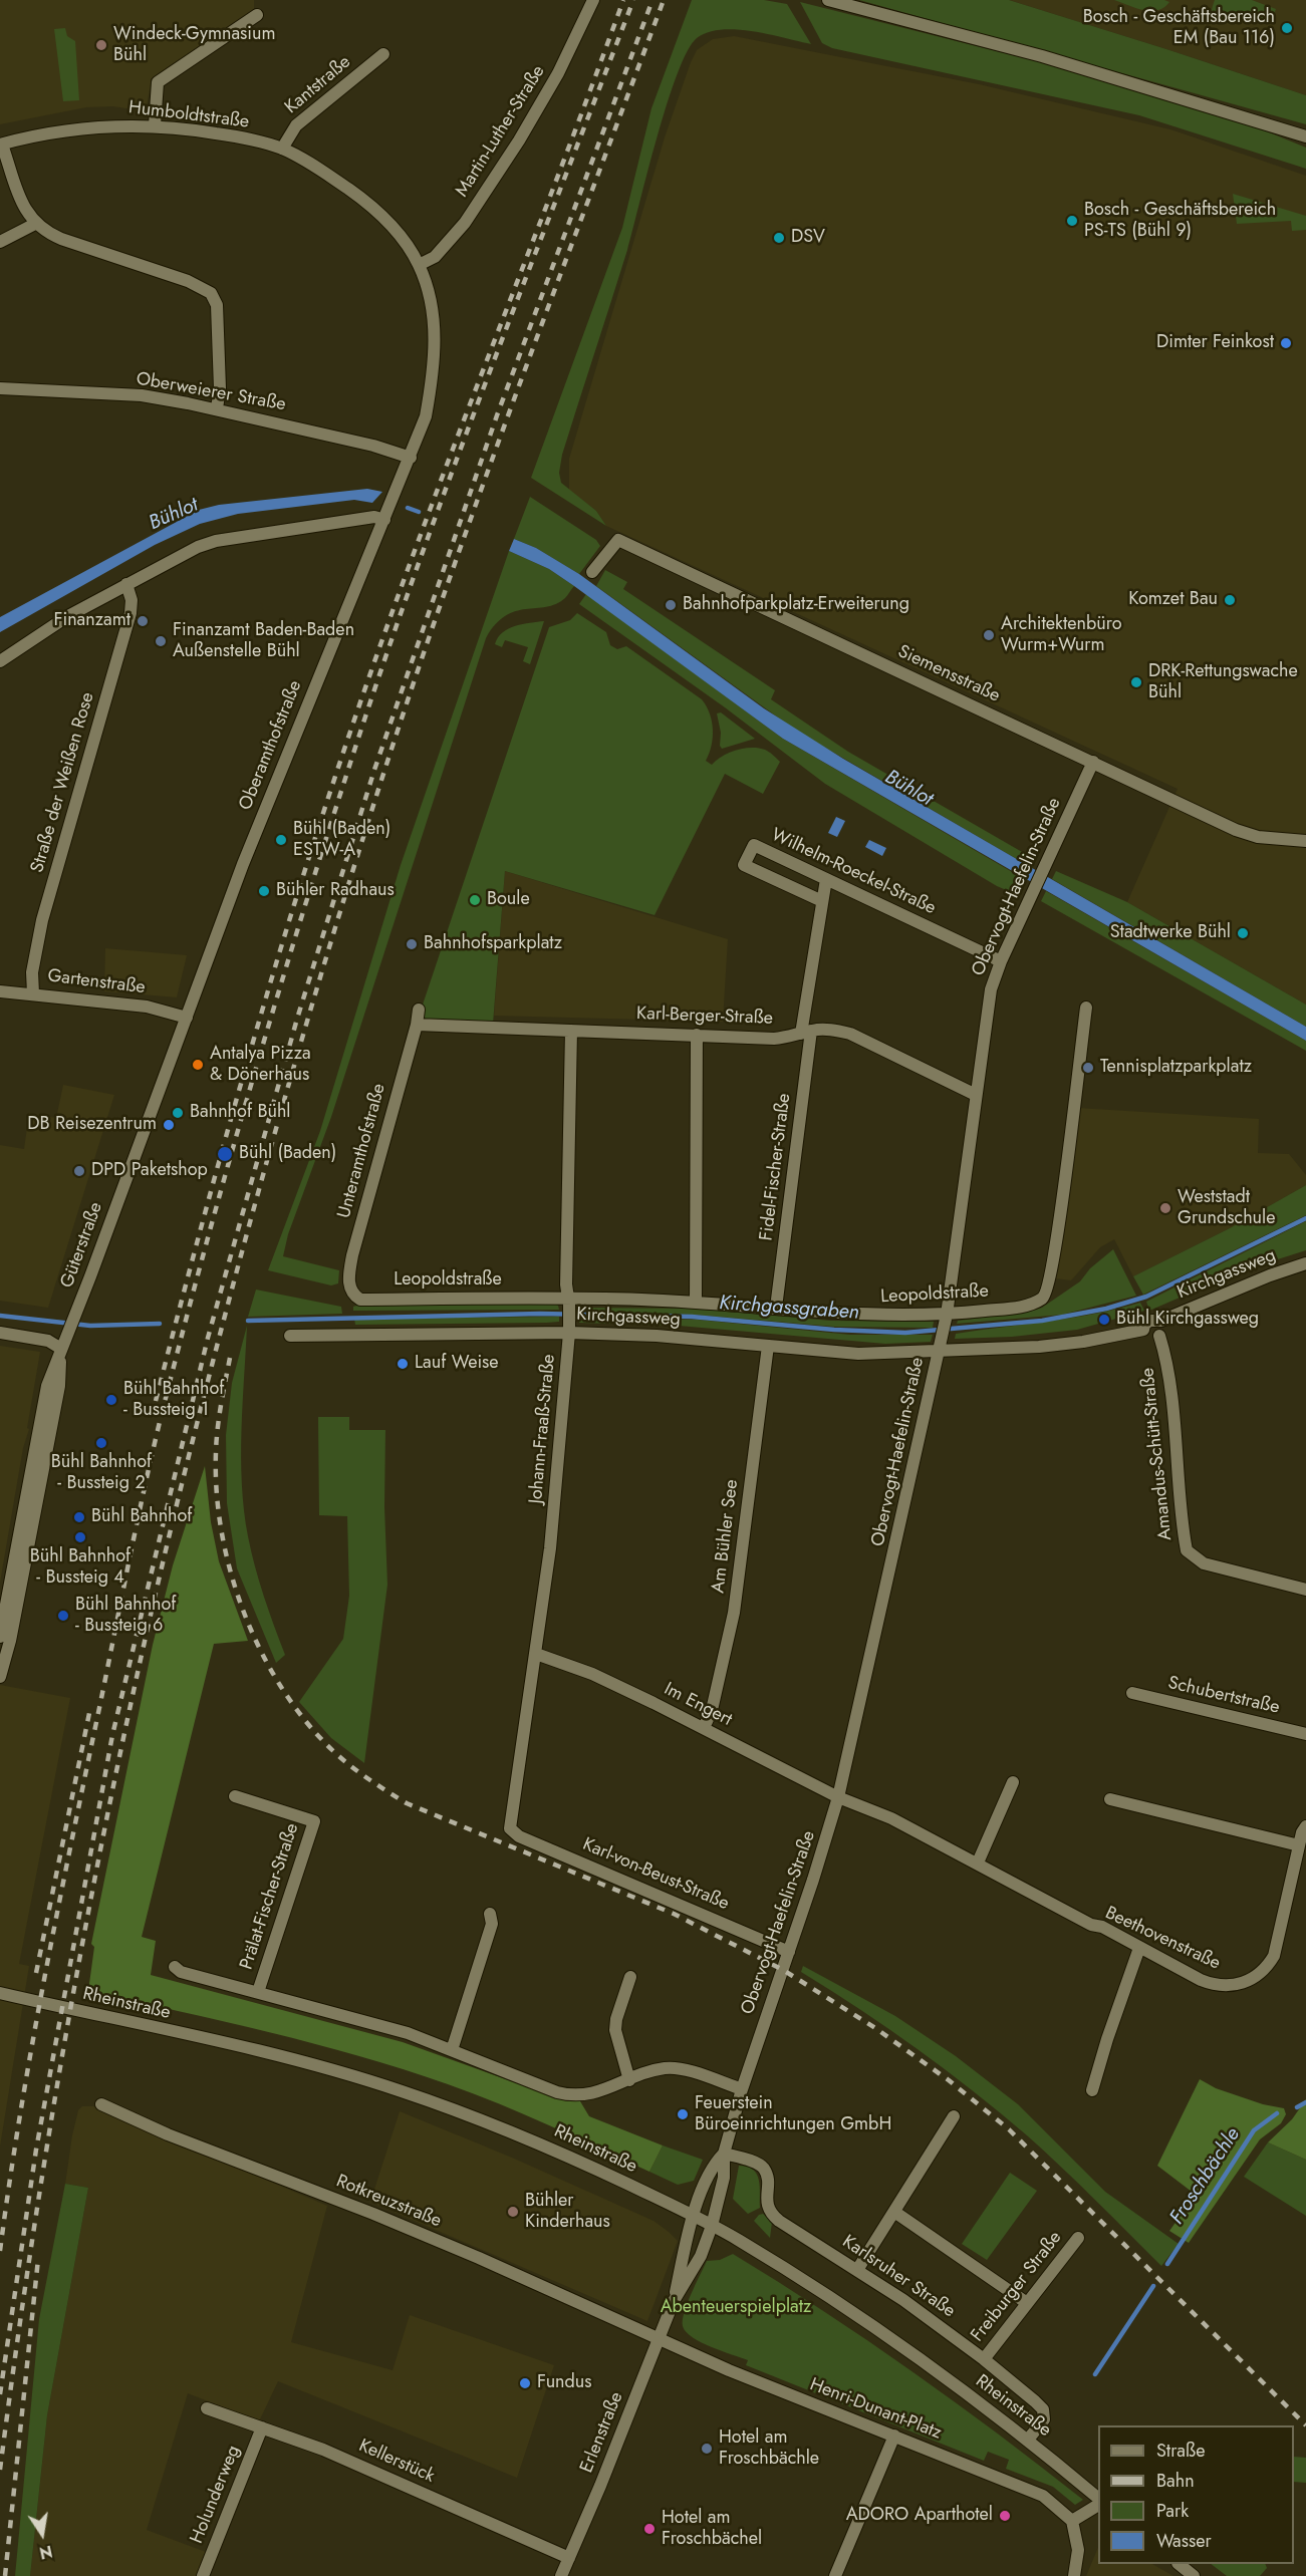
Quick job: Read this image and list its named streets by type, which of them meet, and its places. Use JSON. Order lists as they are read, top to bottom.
{
  "streets": {
    "street": [
      "Kantstraße",
      "Humboldtstraße",
      "Martin-Luther-Straße",
      "Oberweierer Straße",
      "Siemensstraße",
      "Oberamthofstraße",
      "Straße der Weißen Rose",
      "Wilhelm-Roeckel-Straße",
      "Obervogt-Haefelin-Straße",
      "Gartenstraße",
      "Karl-Berger-Straße",
      "Unteramthofstraße",
      "Fidel-Fischer-Straße",
      "Güterstraße",
      "Kirchgassweg",
      "Leopoldstraße",
      "Johann-Fraaß-Straße",
      "Amandus-Schütt-Straße",
      "Am Bühler See",
      "Schubertstraße",
      "Im Engert",
      "Karl-von-Beust-Straße",
      "Prälat-Fischer-Straße",
      "Beethovenstraße",
      "Rheinstraße",
      "Rotkreuzstraße",
      "Karlsruher Straße",
      "Freiburger Straße",
      "Henri-Dunant-Platz",
      "Erlenstraße",
      "Kellerstück",
      "Holunderweg"
    ]
  },
  "crossings": [
    ["Kantstraße", "Humboldtstraße"],
    ["Humboldtstraße", "Martin-Luther-Straße"],
    ["Humboldtstraße", "Oberweierer Straße"],
    ["Humboldtstraße", "Oberamthofstraße"],
    ["Oberweierer Straße", "Oberamthofstraße"],
    ["Siemensstraße", "Obervogt-Haefelin-Straße"],
    ["Oberamthofstraße", "Gartenstraße"],
    ["Oberamthofstraße", "Güterstraße"],
    ["Straße der Weißen Rose", "Gartenstraße"],
    ["Wilhelm-Roeckel-Straße", "Obervogt-Haefelin-Straße"],
    ["Wilhelm-Roeckel-Straße", "Fidel-Fischer-Straße"],
    ["Obervogt-Haefelin-Straße", "Karl-Berger-Straße"],
    ["Obervogt-Haefelin-Straße", "Kirchgassweg"],
    ["Obervogt-Haefelin-Straße", "Leopoldstraße"],
    ["Obervogt-Haefelin-Straße", "Im Engert"],
    ["Obervogt-Haefelin-Straße", "Karl-von-Beust-Straße"],
    ["Obervogt-Haefelin-Straße", "Prälat-Fischer-Straße"],
    ["Obervogt-Haefelin-Straße", "Beethovenstraße"],
    ["Obervogt-Haefelin-Straße", "Rheinstraße"],
    ["Obervogt-Haefelin-Straße", "Karlsruher Straße"],
    ["Obervogt-Haefelin-Straße", "Erlenstraße"],
    ["Gartenstraße", "Güterstraße"],
    ["Karl-Berger-Straße", "Unteramthofstraße"],
    ["Karl-Berger-Straße", "Fidel-Fischer-Straße"],
    ["Karl-Berger-Straße", "Johann-Fraaß-Straße"],
    ["Unteramthofstraße", "Leopoldstraße"],
    ["Fidel-Fischer-Straße", "Leopoldstraße"],
    ["Kirchgassweg", "Johann-Fraaß-Straße"],
    ["Kirchgassweg", "Amandus-Schütt-Straße"],
    ["Kirchgassweg", "Am Bühler See"],
    ["Leopoldstraße", "Johann-Fraaß-Straße"],
    ["Johann-Fraaß-Straße", "Im Engert"],
    ["Johann-Fraaß-Straße", "Karl-von-Beust-Straße"],
    ["Am Bühler See", "Im Engert"],
    ["Im Engert", "Beethovenstraße"],
    ["Rheinstraße", "Karlsruher Straße"],
    ["Rheinstraße", "Erlenstraße"],
    ["Rotkreuzstraße", "Henri-Dunant-Platz"],
    ["Rotkreuzstraße", "Erlenstraße"],
    ["Karlsruher Straße", "Freiburger Straße"],
    ["Henri-Dunant-Platz", "Erlenstraße"],
    ["Erlenstraße", "Kellerstück"],
    ["Kellerstück", "Holunderweg"]
  ],
  "water": ["Bühlot", "Kirchgassgraben", "Froschbächle"],
  "parks": ["Abenteuerspielplatz"],
  "places": [
    "Bosch - Geschäftsbereich EM (Bau 116)",
    "Windeck-Gymnasium Bühl",
    "Bosch - Geschäftsbereich PS-TS (Bühl 9)",
    "DSV",
    "Dimter Feinkost",
    "Komzet Bau",
    "Bahnhofparkplatz-Erweiterung",
    "Finanzamt",
    "Architektenbüro Wurm+Wurm",
    "Finanzamt Baden-Baden Außenstelle Bühl",
    "DRK-Rettungswache Bühl",
    "Bühl (Baden) ESTW-A",
    "Bühler Radhaus",
    "Boule",
    "Stadtwerke Bühl",
    "Bahnhofsparkplatz",
    "Antalya Pizza & Dönerhaus",
    "Tennisplatzparkplatz",
    "Bahnhof Bühl",
    "DB Reisezentrum",
    "Bühl (Baden)",
    "DPD Paketshop",
    "Weststadt Grundschule",
    "Bühl Kirchgassweg",
    "Lauf Weise",
    "Bühl Bahnhof - Bussteig 1",
    "Bühl Bahnhof - Bussteig 2",
    "Bühl Bahnhof",
    "Bühl Bahnhof - Bussteig 4",
    "Bühl Bahnhof - Bussteig 6",
    "Feuerstein Büroeinrichtungen GmbH",
    "Bühler Kinderhaus",
    "Fundus",
    "Hotel am Froschbächle",
    "ADORO Aparthotel",
    "Hotel am Froschbächel"
  ],
  "legend": [
    "Straße",
    "Bahn",
    "Park",
    "Wasser"
  ],
  "north": "bottom"
}
